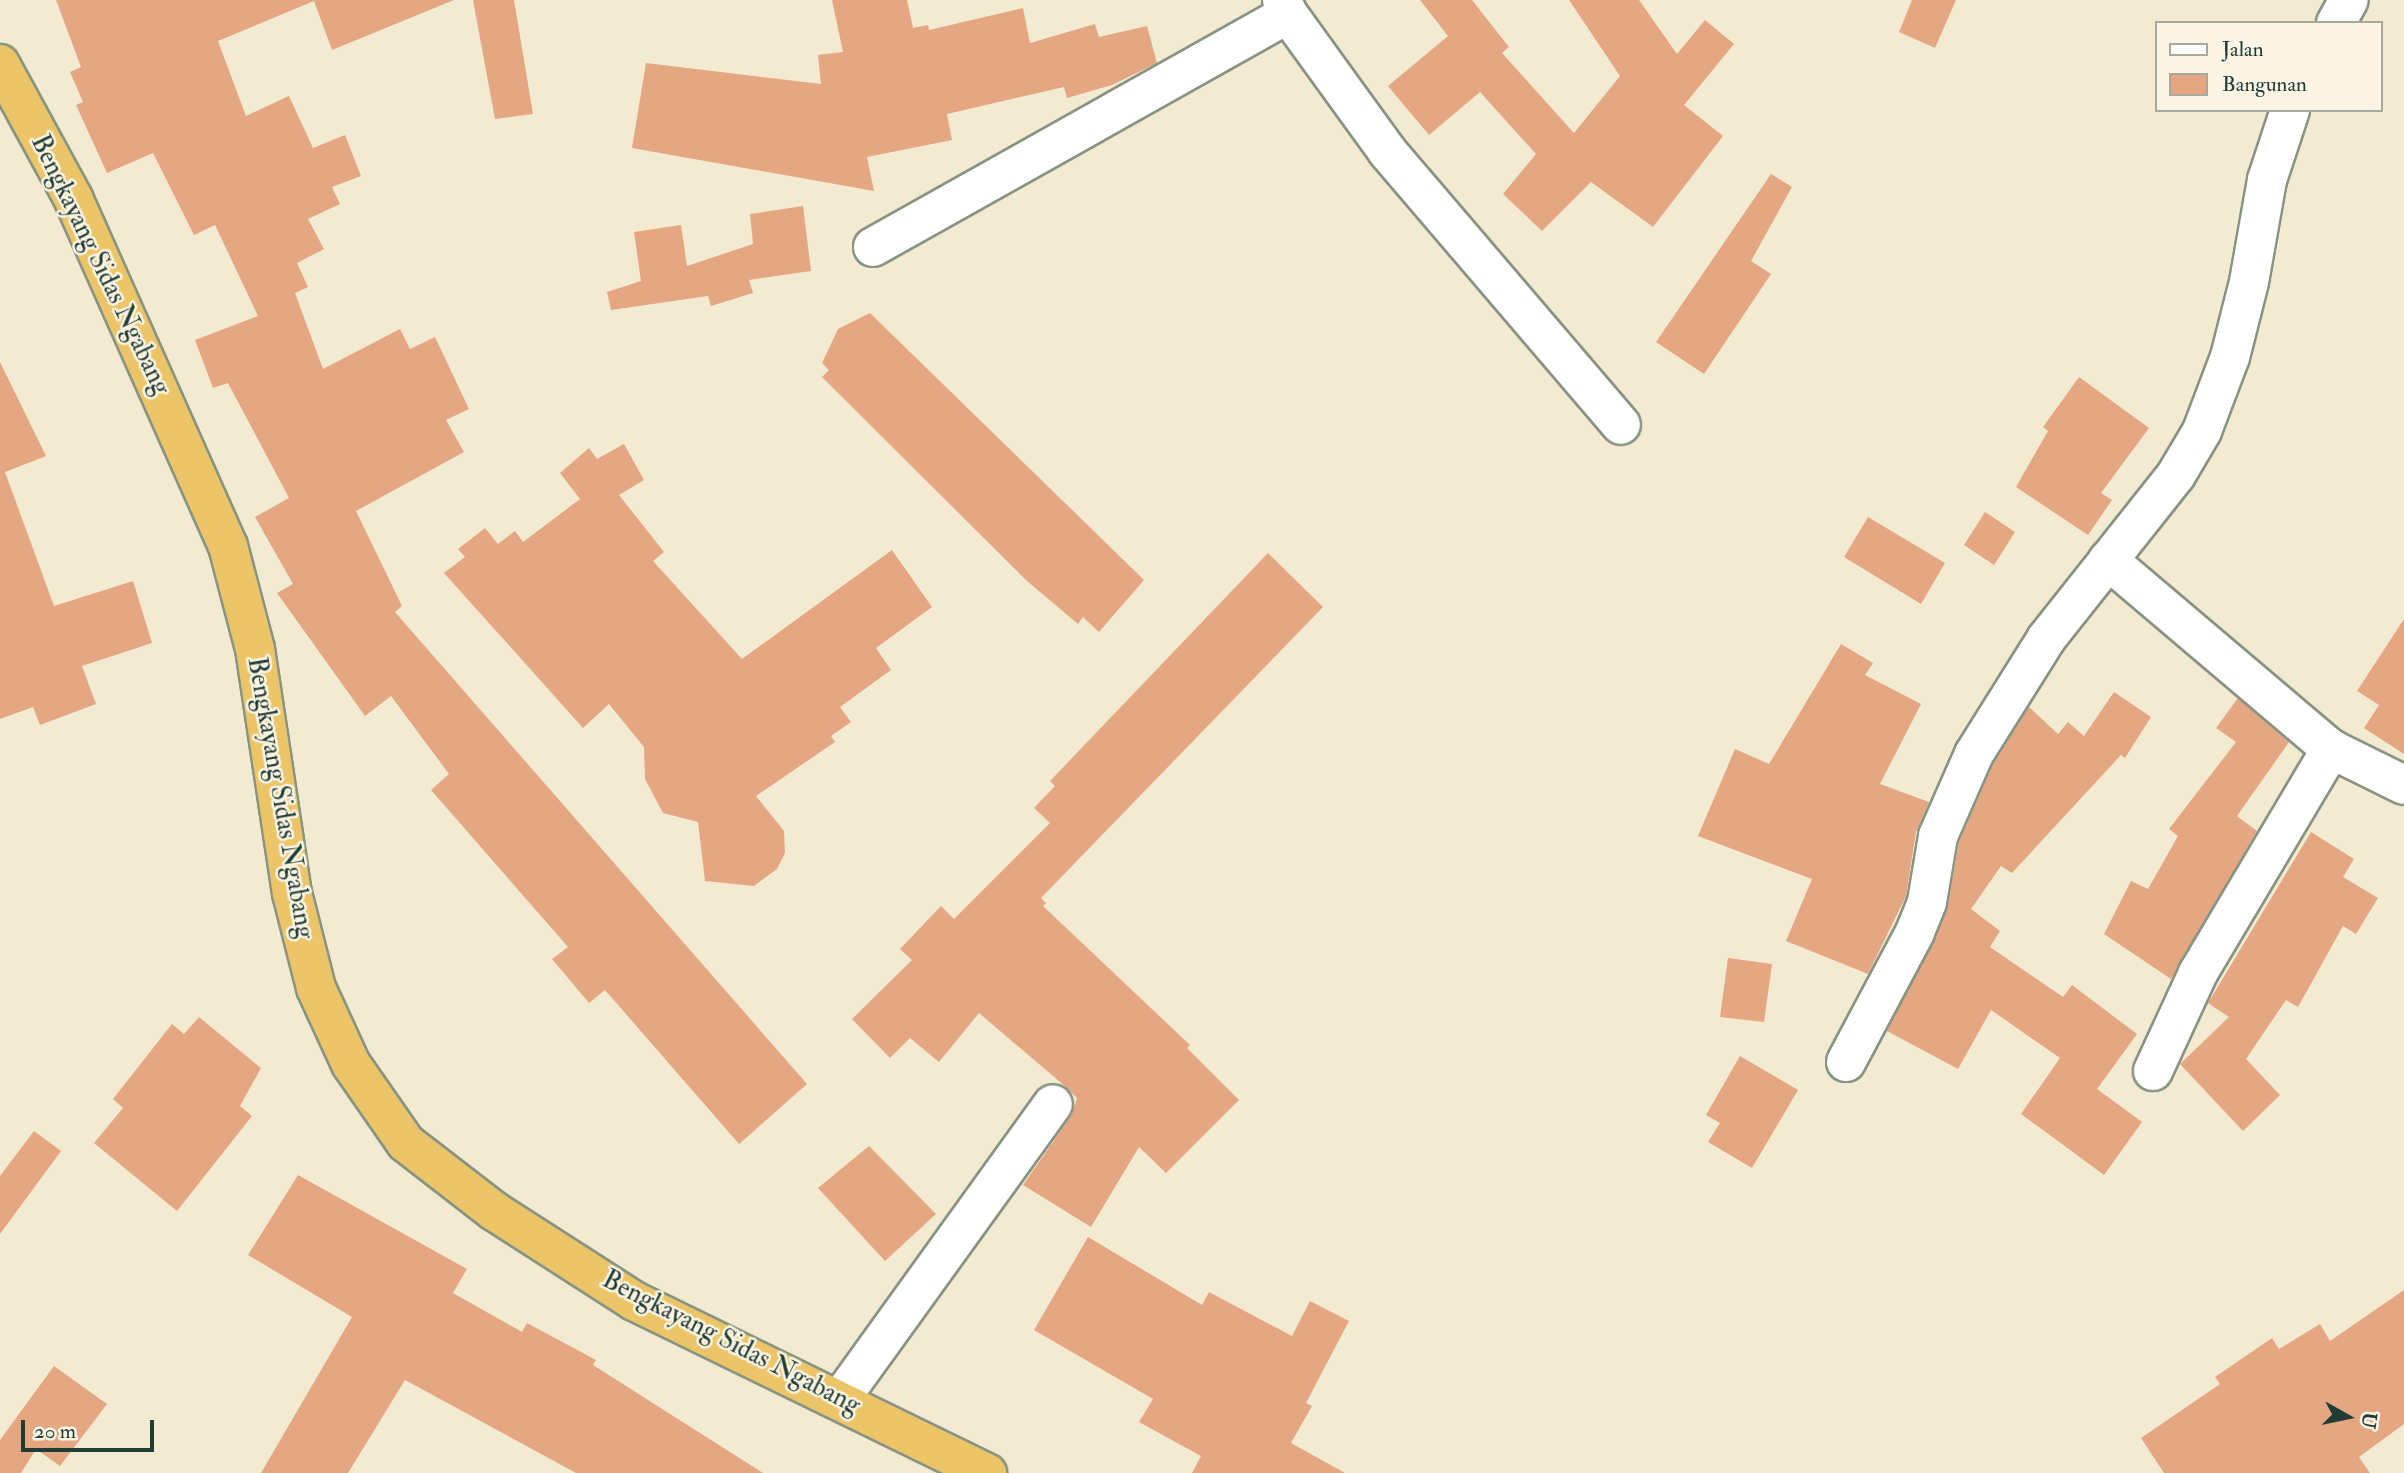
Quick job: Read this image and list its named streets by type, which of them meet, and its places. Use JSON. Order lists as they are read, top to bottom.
{
  "streets": {
    "highway": ["Bengkayang Sidas Ngabang"]
  },
  "legend": ["Jalan", "Bangunan"],
  "scale_bar": "20 m",
  "north": "right"
}
